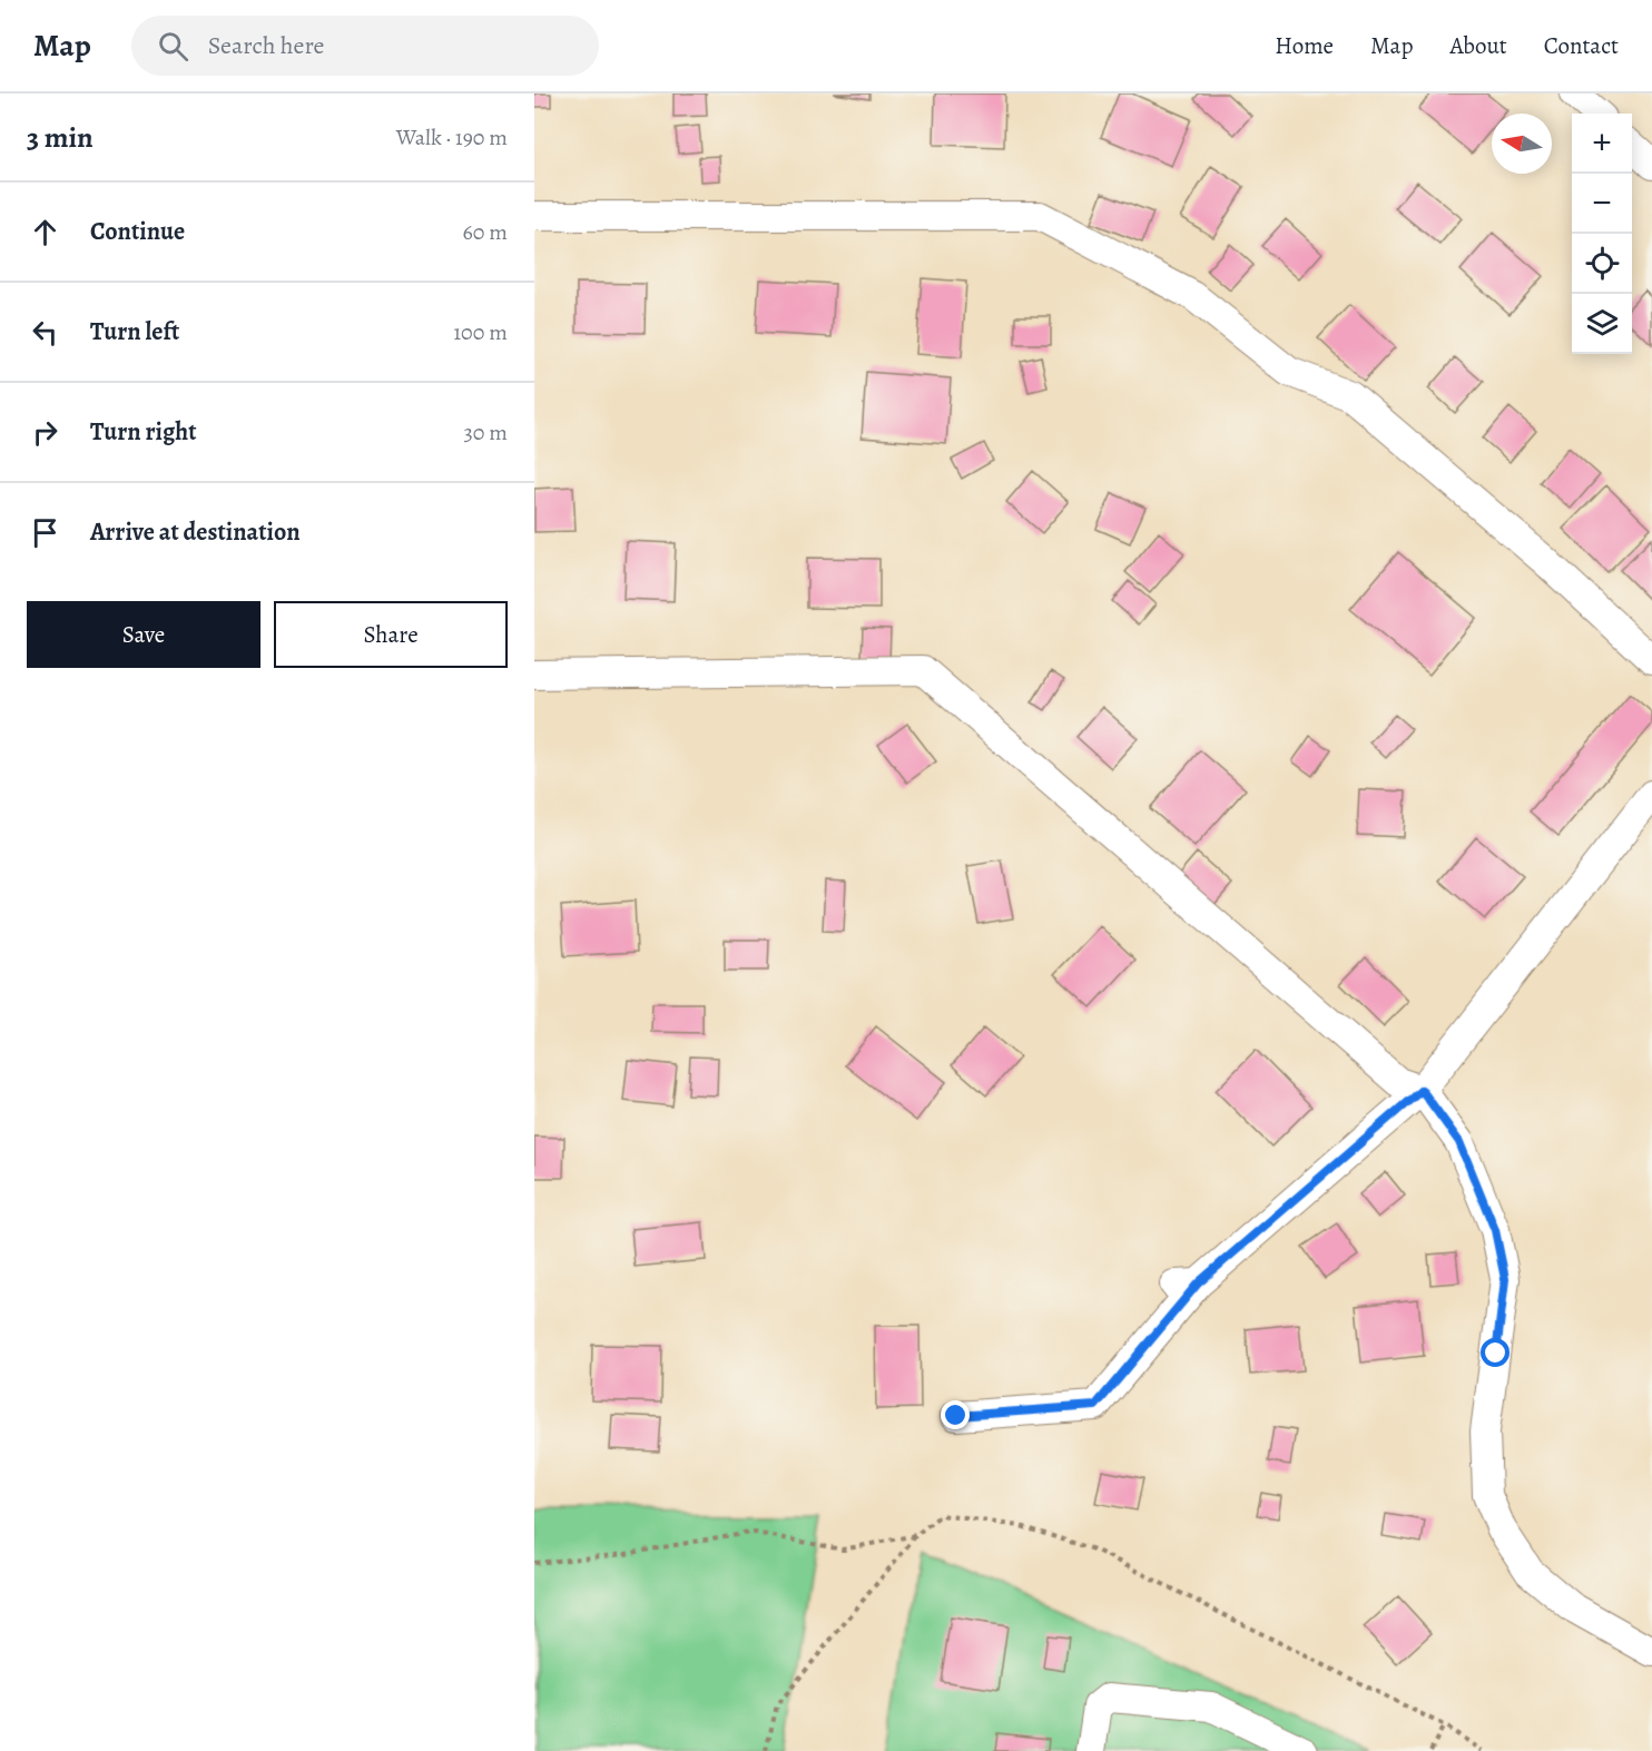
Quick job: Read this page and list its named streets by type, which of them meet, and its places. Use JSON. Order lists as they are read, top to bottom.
{
  "north": "left",
  "page": {
    "header": "Map",
    "search": "Search here",
    "nav": [
      "Home",
      "Map",
      "About",
      "Contact"
    ],
    "heading": ["3 min", "Walk · 190 m"],
    "map_buttons": ["+", "−"],
    "list": [
      ["Continue", "60 m"],
      ["Turn left", "100 m"],
      ["Turn right", "30 m"],
      "Arrive at destination"
    ],
    "buttons": ["Save", "Share"]
  }
}
